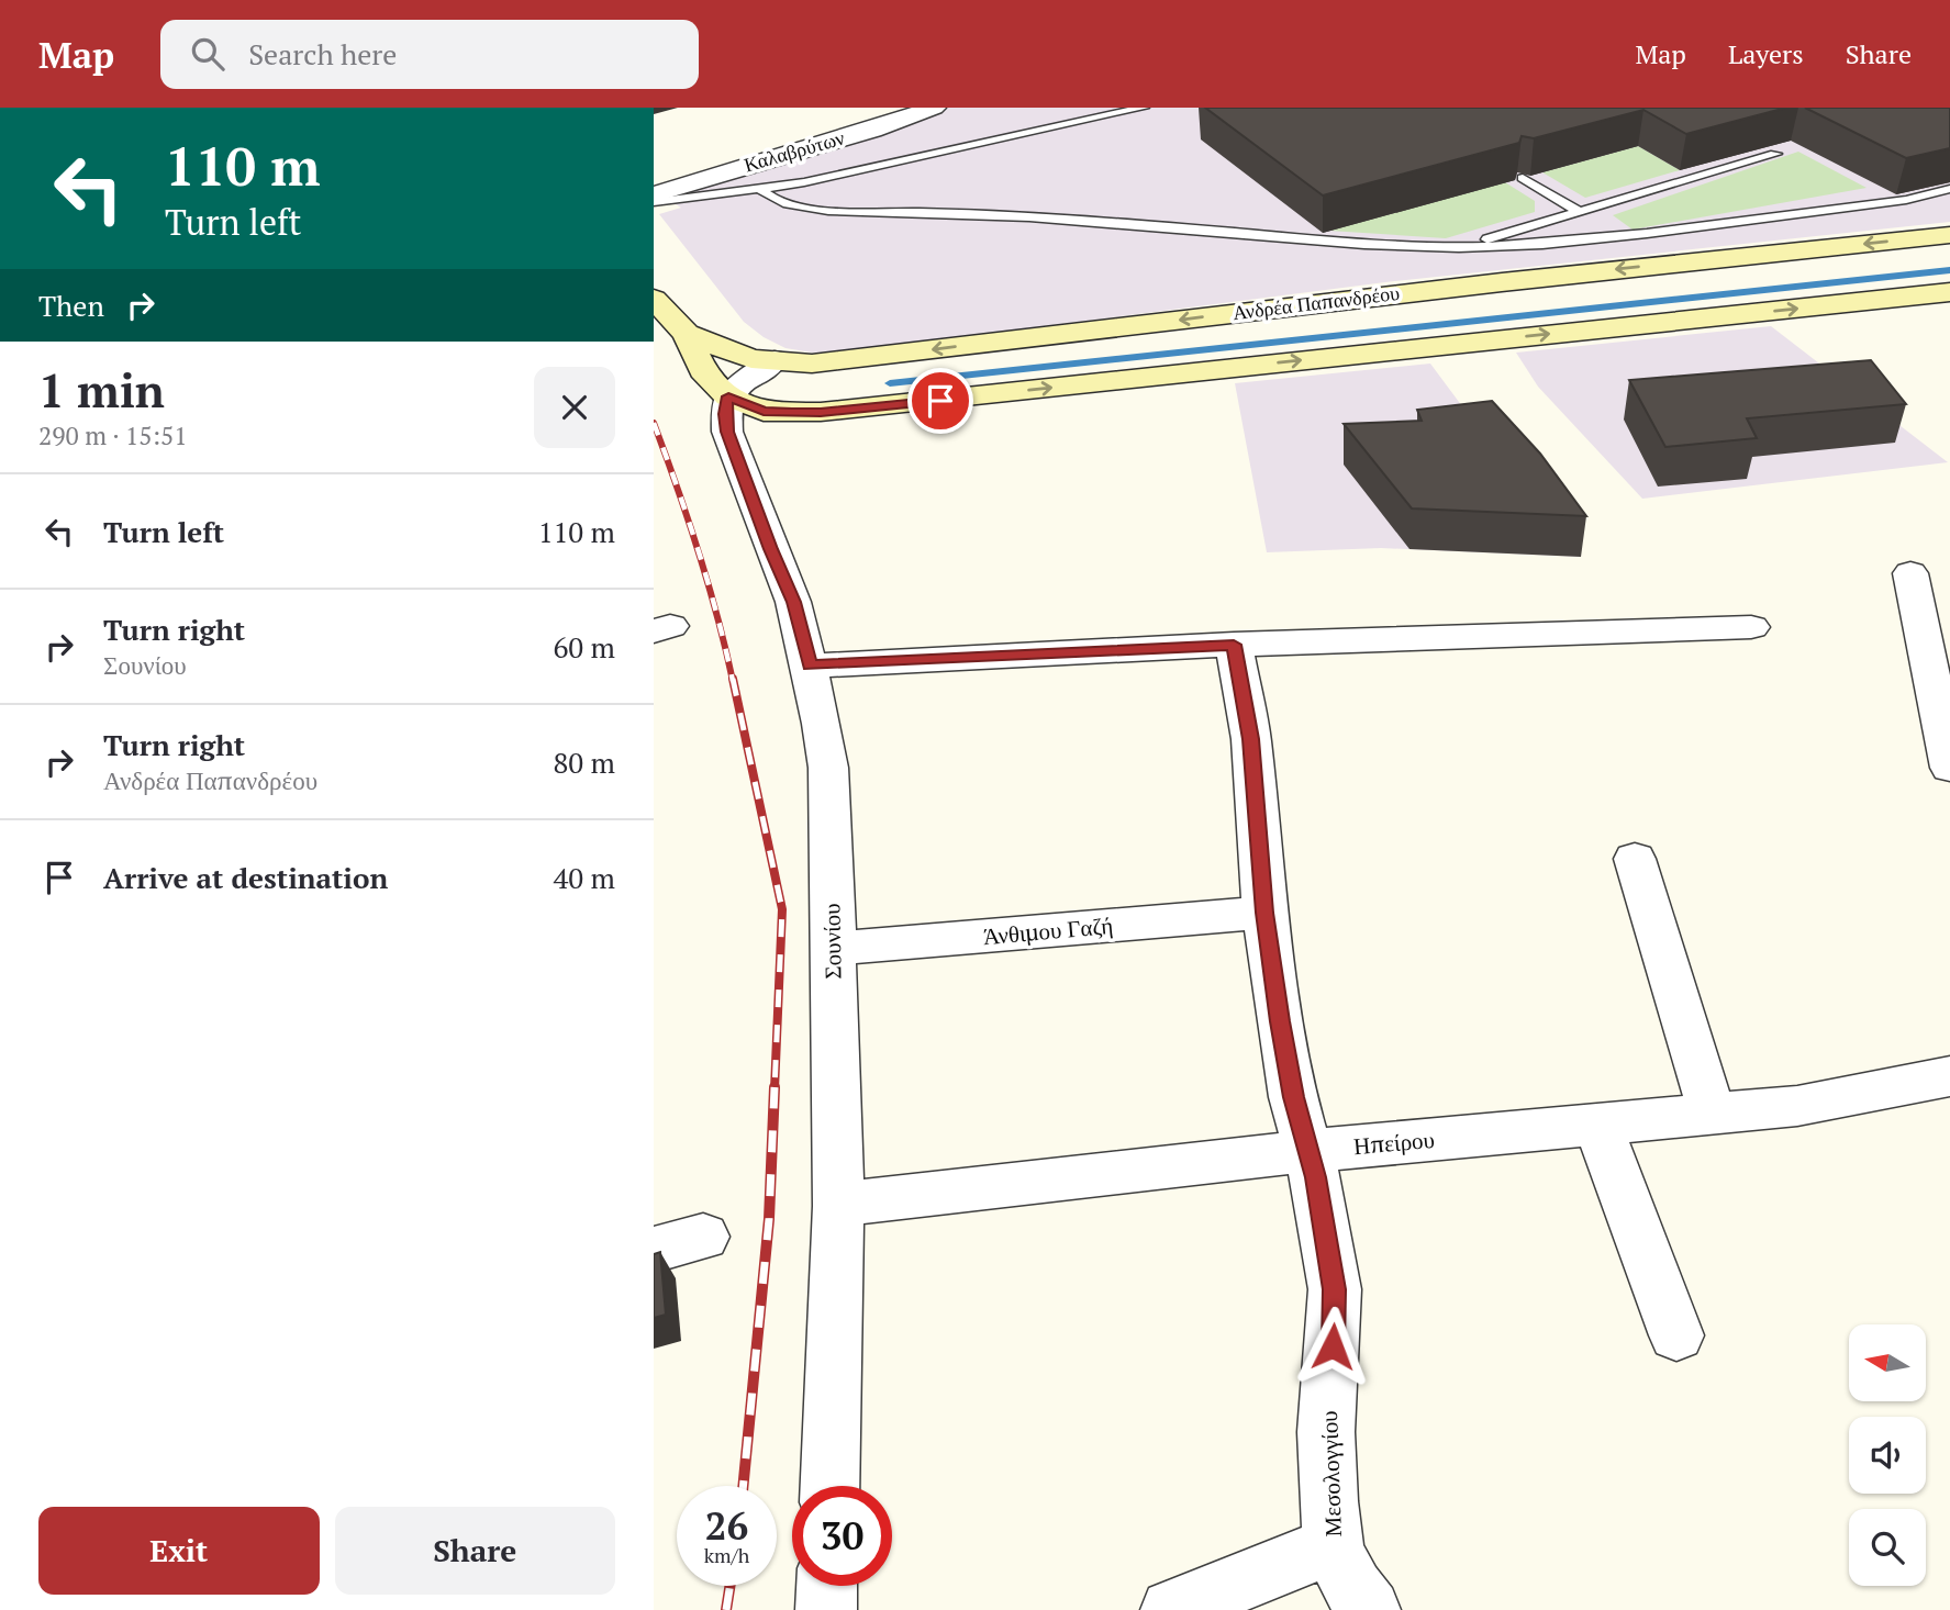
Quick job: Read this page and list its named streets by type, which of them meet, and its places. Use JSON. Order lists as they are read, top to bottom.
{
  "streets": {
    "main road": ["Ανδρέα Παπανδρέου"],
    "street": [
      "Καλαβρύτων",
      "Άνθιμου Γαζή",
      "Σουνίου",
      "Ηπείρου",
      "Μεσολογγίου"
    ]
  },
  "crossings": [
    ["Άνθιμου Γαζή", "Σουνίου"],
    ["Άνθιμου Γαζή", "Μεσολογγίου"],
    ["Σουνίου", "Ηπείρου"],
    ["Ηπείρου", "Μεσολογγίου"]
  ],
  "north": "left",
  "page": {
    "header": "Map",
    "search": "Search here",
    "nav": ["Map", "Layers", "Share"],
    "turn": ["110 m", "Turn left"],
    "then": "Then",
    "heading": ["1 min", "290 m · 15:51"],
    "list": [
      {
        "name": "Turn left",
        "value": "110 m"
      },
      {
        "name": "Turn right",
        "note": "Σουνίου",
        "value": "60 m"
      },
      {
        "name": "Turn right",
        "note": "Ανδρέα Παπανδρέου",
        "value": "80 m"
      },
      {
        "name": "Arrive at destination",
        "value": "40 m"
      }
    ],
    "speed": "26 km/h",
    "limit": "30",
    "buttons": ["Exit", "Share"]
  }
}
